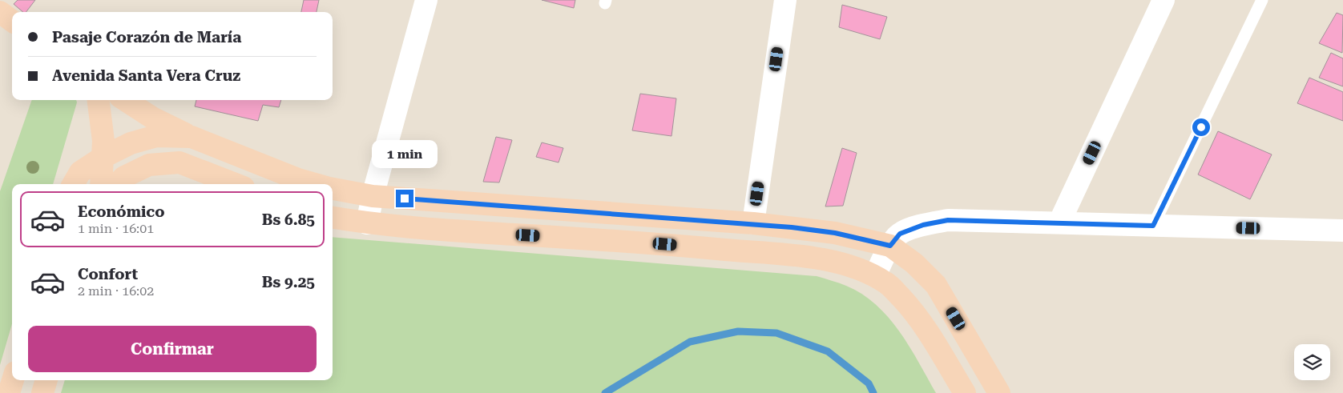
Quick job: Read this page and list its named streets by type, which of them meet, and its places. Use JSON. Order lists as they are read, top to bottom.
{
  "page": {
    "banner": ["Pasaje Corazón de María", "Avenida Santa Vera Cruz"],
    "bubble": "1 min",
    "list": [
      {
        "name": "Económico",
        "note": "1 min · 16:01",
        "value": "Bs 6.85"
      },
      {
        "name": "Confort",
        "note": "2 min · 16:02",
        "value": "Bs 9.25"
      }
    ],
    "buttons": "Confirmar"
  }
}
